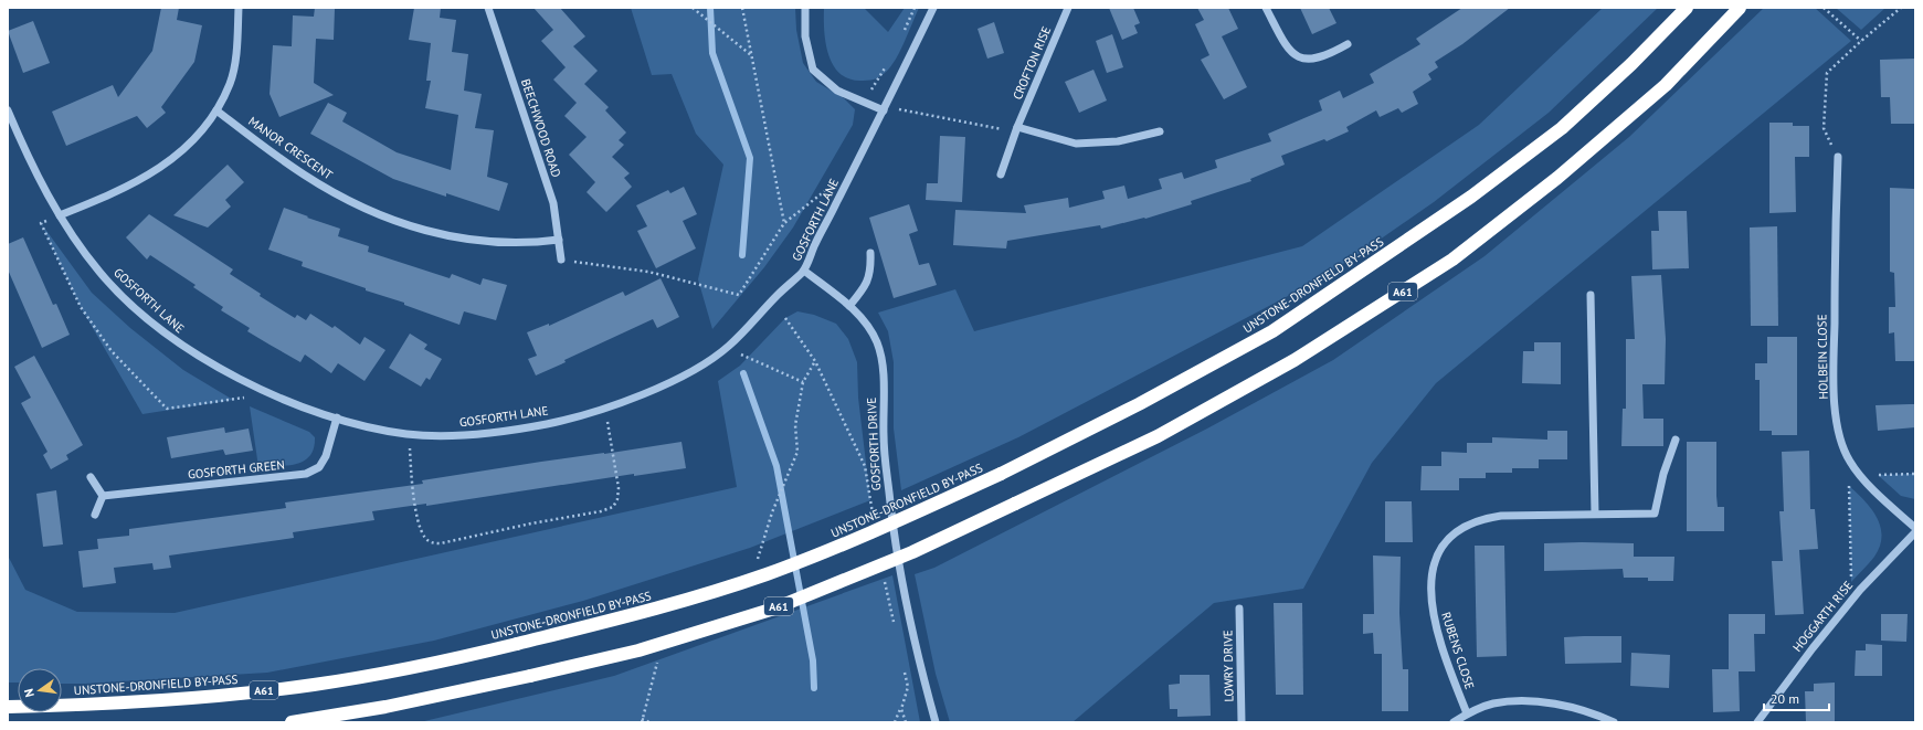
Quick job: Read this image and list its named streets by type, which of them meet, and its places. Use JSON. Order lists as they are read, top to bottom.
{
  "streets": {
    "highway": ["UNSTONE-DRONFIELD BY-PASS", "A61"],
    "street": [
      "CROFTON RISE",
      "BEECHWOOD ROAD",
      "MANOR CRESCENT",
      "GOSFORTH LANE",
      "HOLBEIN CLOSE",
      "GOSFORTH DRIVE",
      "GOSFORTH GREEN",
      "HOGGARTH RISE",
      "RUBENS CLOSE",
      "LOWRY DRIVE"
    ]
  },
  "crossings": [
    ["BEECHWOOD ROAD", "MANOR CRESCENT"],
    ["GOSFORTH LANE", "GOSFORTH DRIVE"],
    ["GOSFORTH LANE", "GOSFORTH GREEN"]
  ],
  "scale_bar": "20 m",
  "north": "left"
}
